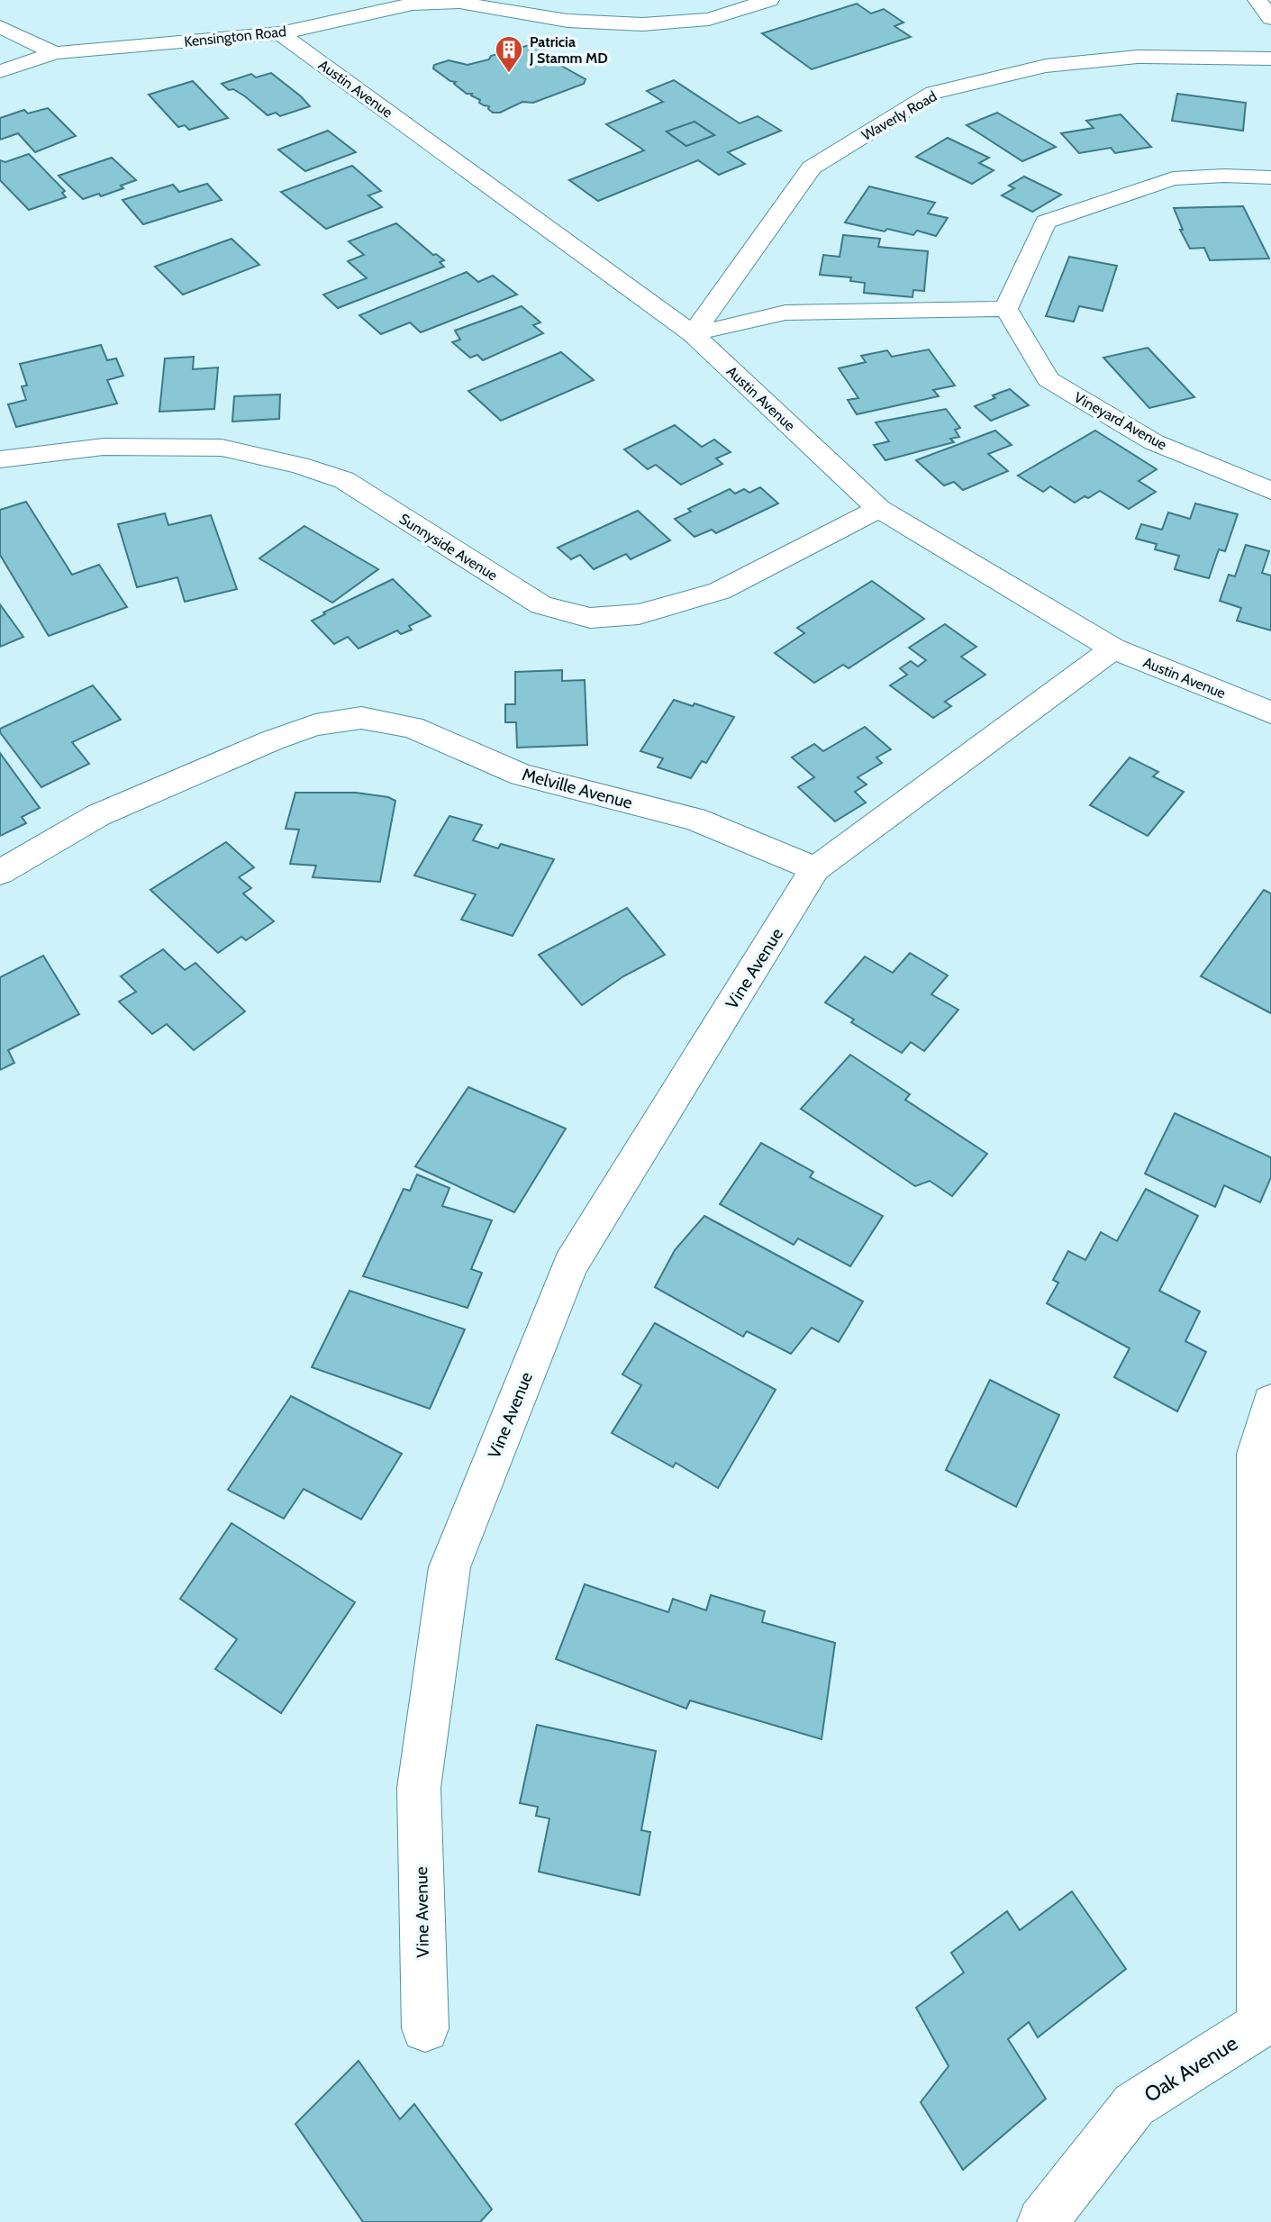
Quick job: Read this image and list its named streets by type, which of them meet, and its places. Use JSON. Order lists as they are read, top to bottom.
{
  "streets": {
    "street": [
      "Kensington Road",
      "Austin Avenue",
      "Waverly Road",
      "Vineyard Avenue",
      "Sunnyside Avenue",
      "Melville Avenue",
      "Vine Avenue",
      "Oak Avenue"
    ]
  },
  "crossings": [
    ["Kensington Road", "Austin Avenue"],
    ["Austin Avenue", "Waverly Road"],
    ["Austin Avenue", "Sunnyside Avenue"],
    ["Melville Avenue", "Vine Avenue"]
  ],
  "places": {
    "building": ["Patricia J Stamm MD"]
  }
}
